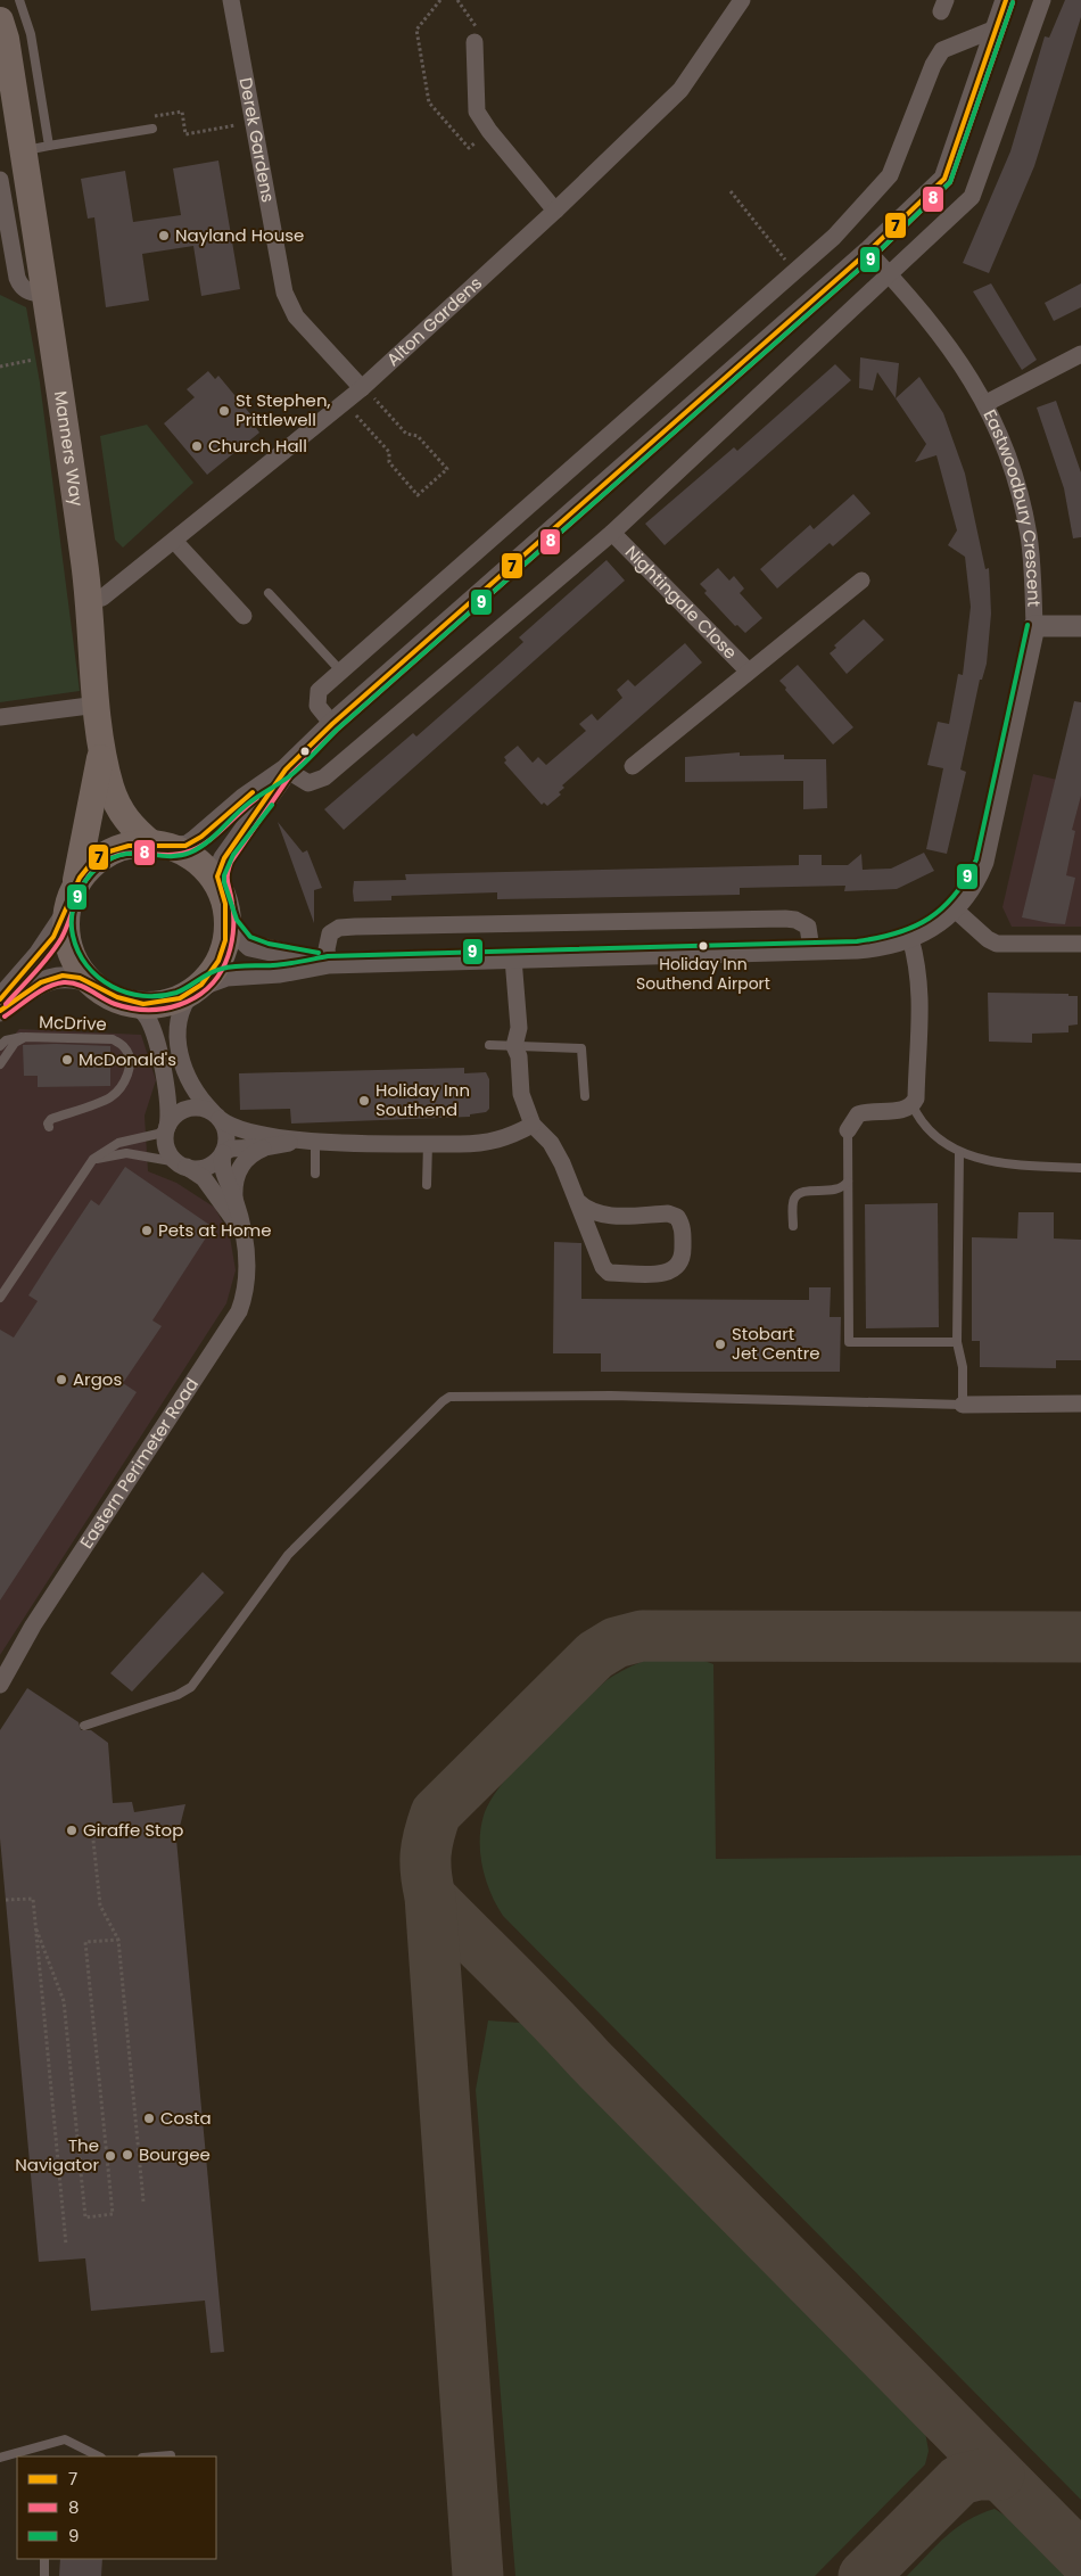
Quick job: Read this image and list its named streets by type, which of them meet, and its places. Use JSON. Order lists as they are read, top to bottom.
{
  "streets": {
    "main road": ["Manners Way"],
    "street": [
      "Derek Gardens",
      "Alton Gardens",
      "Eastwoodbury Crescent",
      "Nightingale Close",
      "Eastern Perimeter Road"
    ],
    "lane": ["McDrive"]
  },
  "crossings": [
    ["Derek Gardens", "Alton Gardens"],
    ["Alton Gardens", "Manners Way"],
    ["Manners Way", "Eastwoodbury Crescent"]
  ],
  "places": [
    "Nayland House",
    "St Stephen, Prittlewell",
    "Church Hall",
    "Holiday Inn Southend Airport",
    "McDonald's",
    "Holiday Inn Southend",
    "Pets at Home",
    "Stobart Jet Centre",
    "Argos",
    "Giraffe Stop",
    "Costa",
    "Bourgee",
    "The Navigator"
  ],
  "lines": ["transit line 7", "transit line 8", "transit line 9"],
  "legend": ["7", "8", "9"]
}
